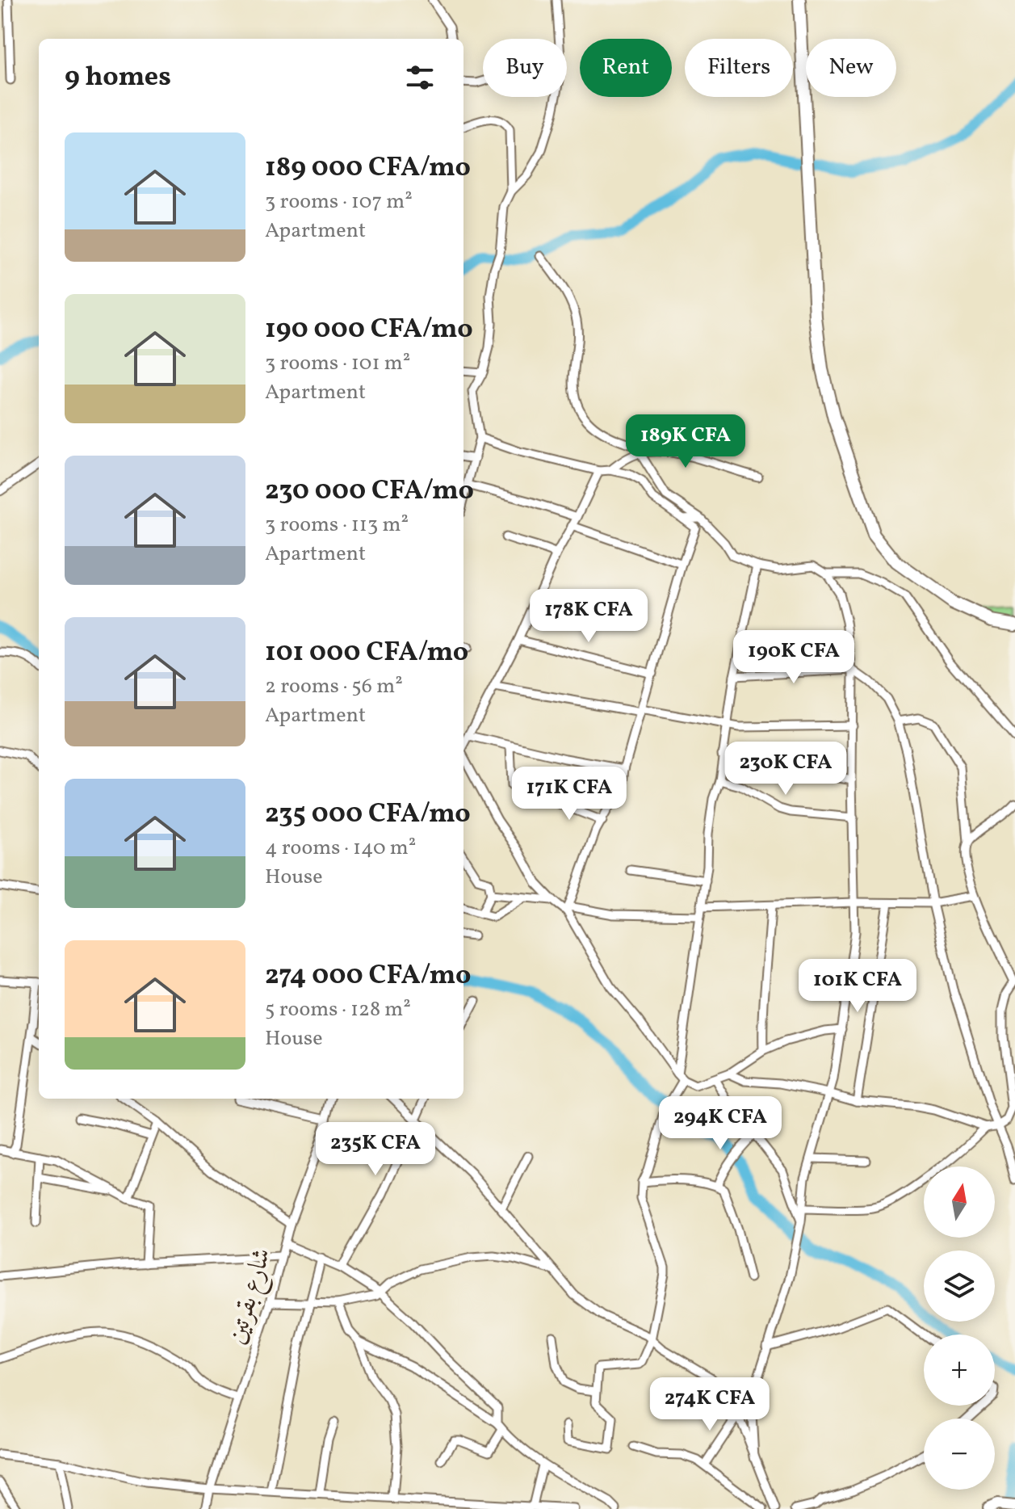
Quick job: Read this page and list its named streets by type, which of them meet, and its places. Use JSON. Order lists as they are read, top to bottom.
{
  "streets": {
    "street": ["شارع بقرتين"]
  },
  "north": "top",
  "page": {
    "chip": [
      "Buy",
      "Rent",
      "Filters",
      "New"
    ],
    "heading": "9 homes",
    "list": [
      {
        "name": "189 000 CFA/mo",
        "note": "3 rooms · 107 m² · Apartment"
      },
      {
        "name": "190 000 CFA/mo",
        "note": "3 rooms · 101 m² · Apartment"
      },
      {
        "name": "230 000 CFA/mo",
        "note": "3 rooms · 113 m² · Apartment"
      },
      {
        "name": "101 000 CFA/mo",
        "note": "2 rooms · 56 m² · Apartment"
      },
      {
        "name": "235 000 CFA/mo",
        "note": "4 rooms · 140 m² · House"
      },
      {
        "name": "274 000 CFA/mo",
        "note": "5 rooms · 128 m² · House"
      }
    ],
    "price": [
      "189K CFA",
      "178K CFA",
      "190K CFA",
      "230K CFA",
      "171K CFA",
      "101K CFA",
      "294K CFA",
      "235K CFA",
      "274K CFA"
    ],
    "map_buttons": ["+", "−"]
  }
}
